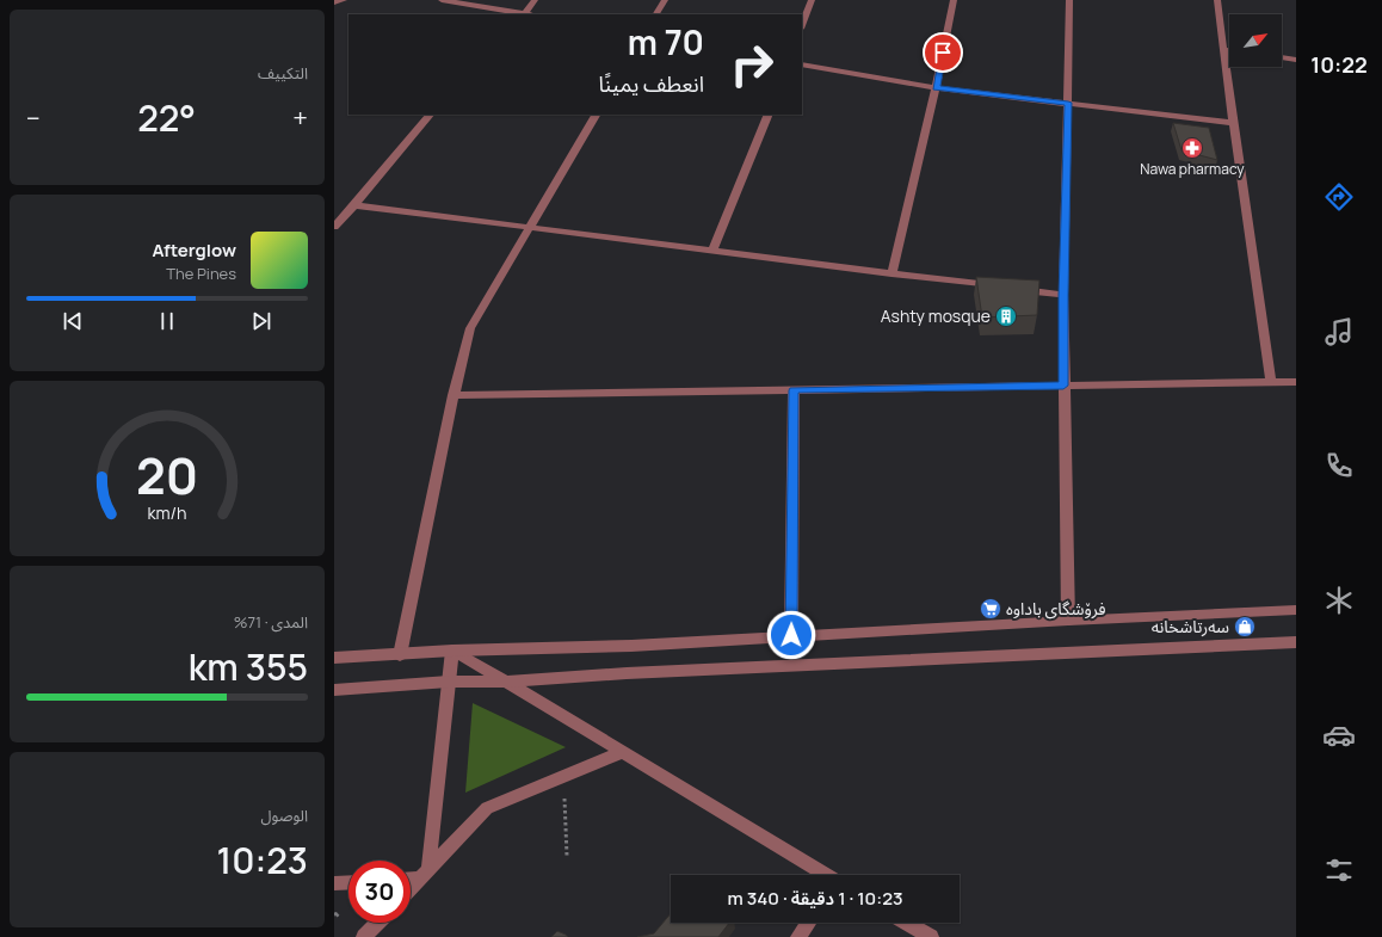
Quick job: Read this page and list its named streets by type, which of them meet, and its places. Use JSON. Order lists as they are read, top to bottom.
{
  "places": {
    "pharmacy": ["Nawa pharmacy"],
    "building": ["Ashty mosque"],
    "supermarket": ["فرۆشگای باداوە"],
    "shop": ["سەرتاشخانە"]
  },
  "north": "top right",
  "page": {
    "tabs": "10:22",
    "tile": [
      "التكييف",
      ["المدى · 71%", "355 km"],
      ["الوصول", "10:23"]
    ],
    "turn": ["70 m", "انعطف يمينًا"],
    "heat": ["−", "22°", "+"],
    "song": ["Afterglow", "The Pines"],
    "limit": "30",
    "trip": "10:23 · 1 دقيقة · 340 m",
    "gauge": ["20", "km/h"]
  }
}
